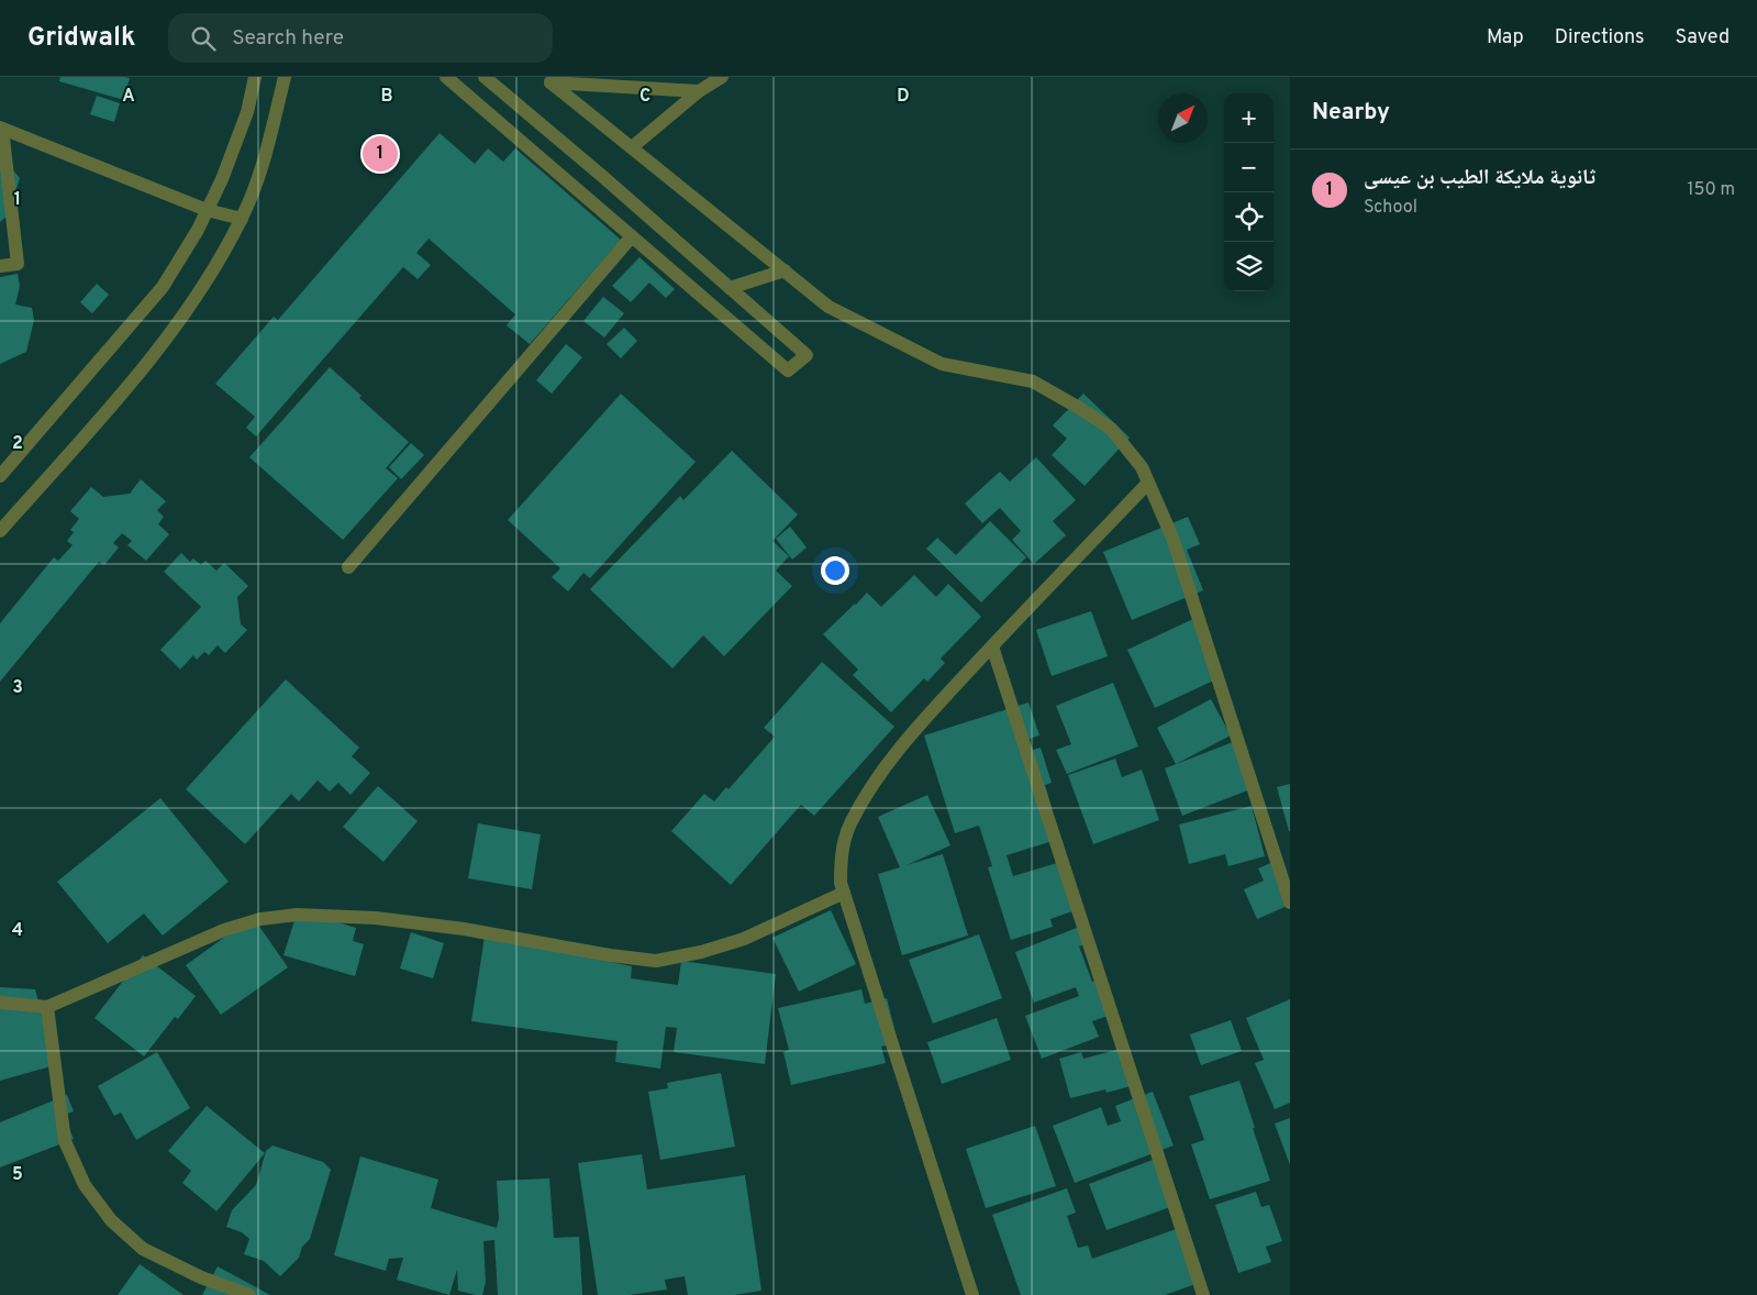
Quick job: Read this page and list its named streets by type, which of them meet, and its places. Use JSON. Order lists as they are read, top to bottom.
{
  "north": "top right",
  "page": {
    "header": "Gridwalk",
    "search": "Search here",
    "nav": ["Map", "Directions", "Saved"],
    "heading": "Nearby",
    "map_buttons": ["+", "−"],
    "pins": "1",
    "list": [
      {
        "mark": "1",
        "name": "ثانوية ملايكة الطيب بن عيسى",
        "note": "School",
        "value": "150 m"
      }
    ]
  },
  "grid": {
    "columns": [
      "A",
      "B",
      "C",
      "D"
    ],
    "rows": [
      "1",
      "2",
      "3",
      "4",
      "5"
    ]
  }
}
